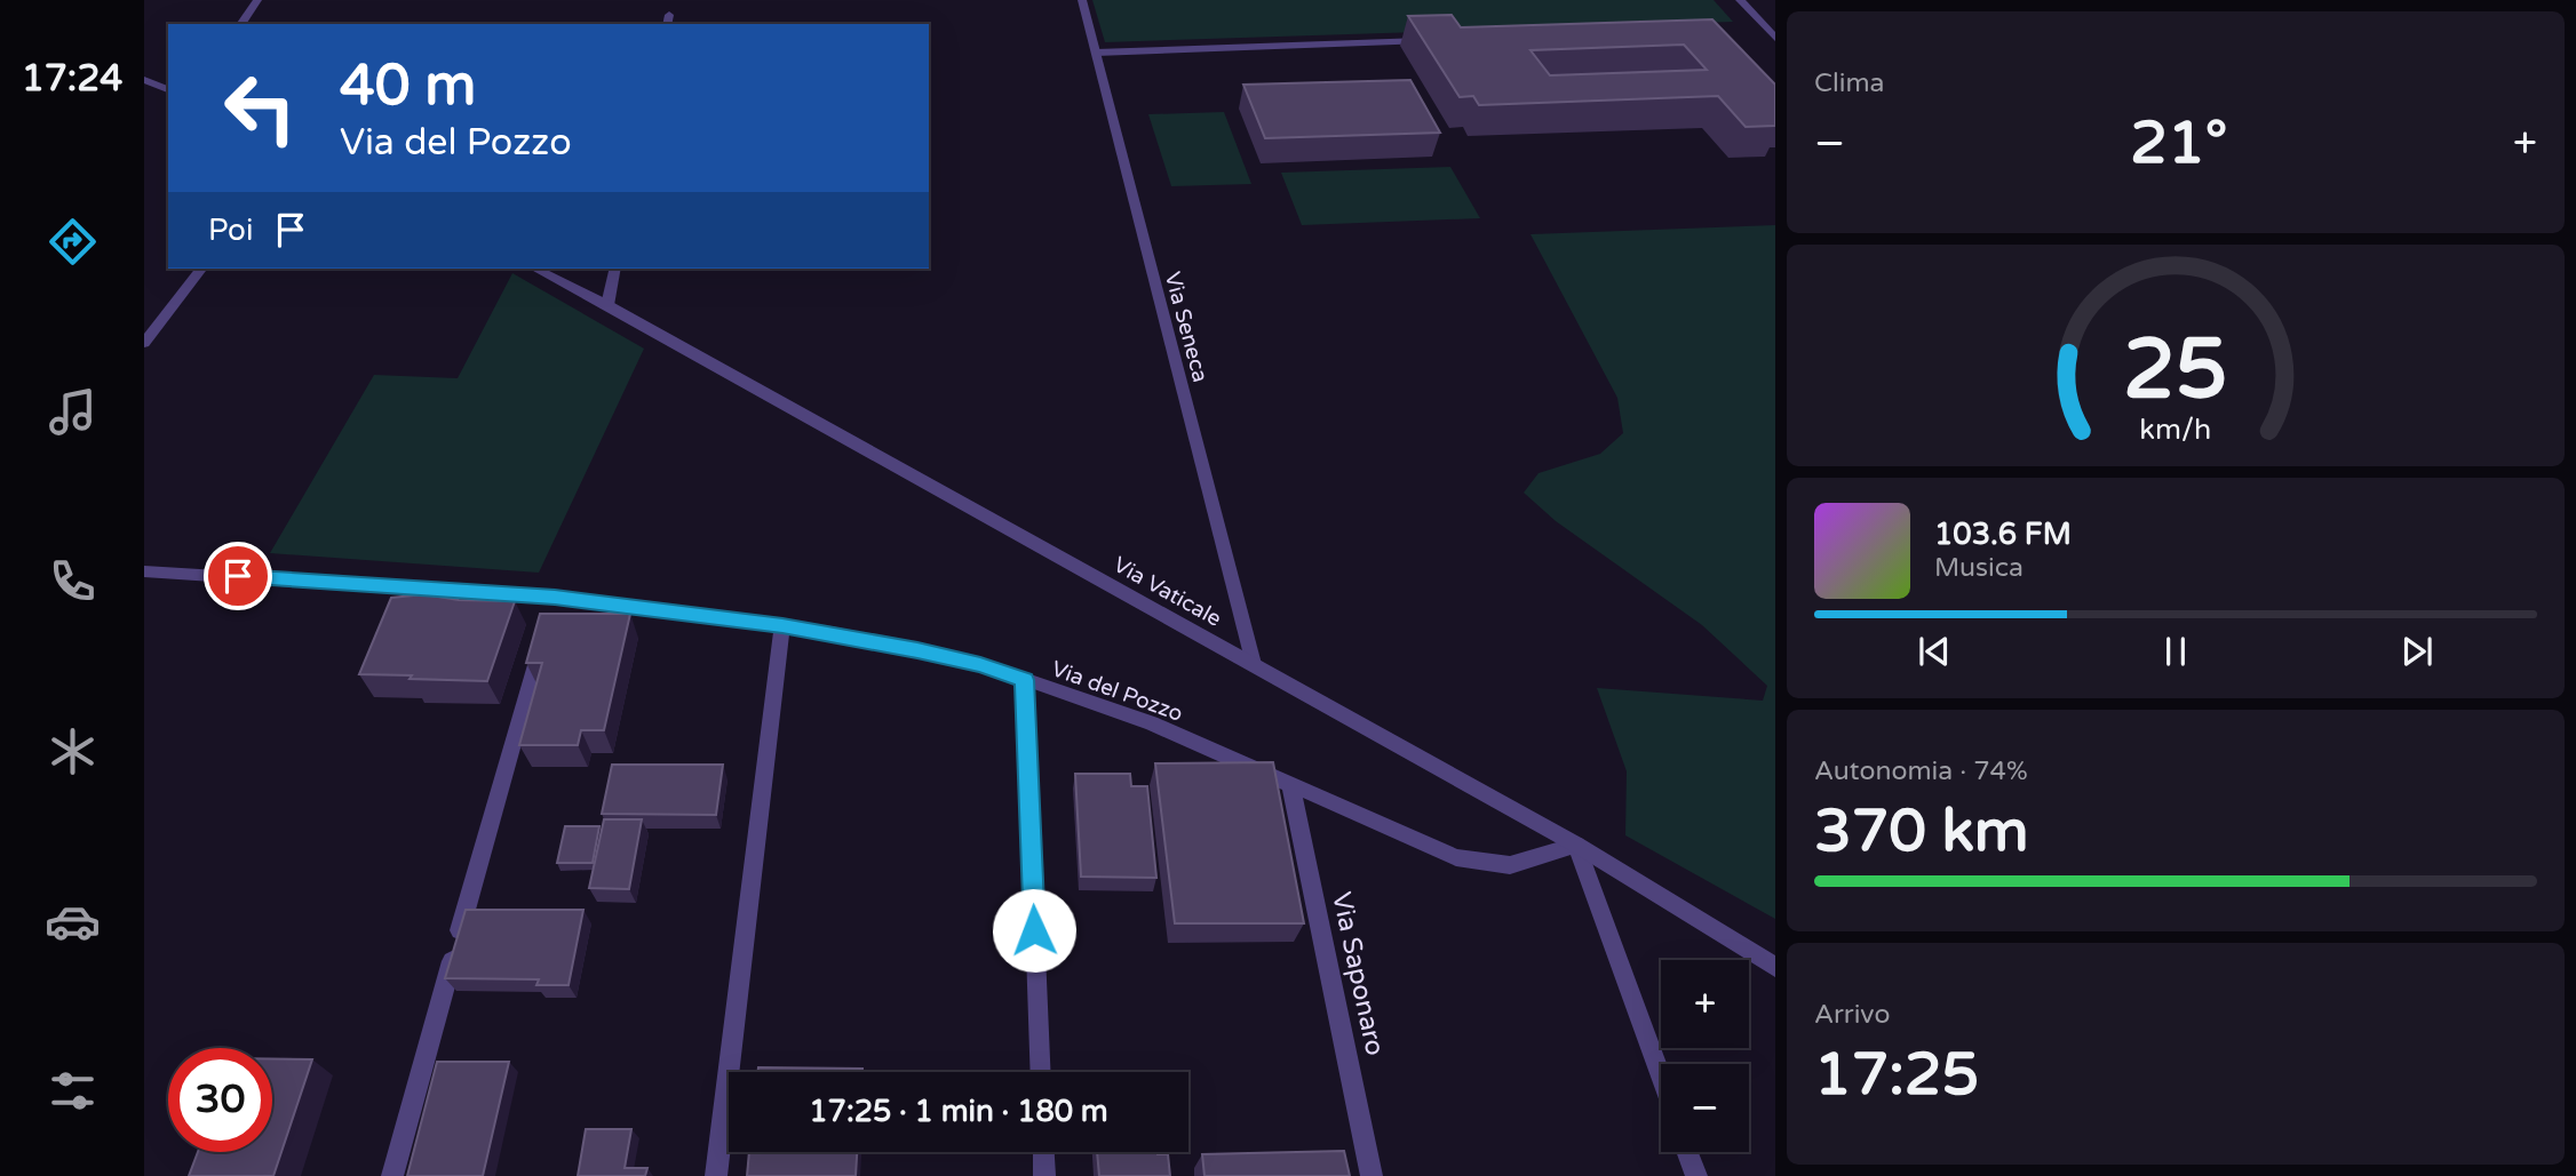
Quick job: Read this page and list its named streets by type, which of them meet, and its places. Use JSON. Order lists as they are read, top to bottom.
{
  "streets": {
    "street": [
      "Via Seneca",
      "Via Vaticale",
      "Via del Pozzo",
      "Via Saponaro"
    ]
  },
  "crossings": [
    ["Via Seneca", "Via Vaticale"],
    ["Via Vaticale", "Via del Pozzo"],
    ["Via del Pozzo", "Via Saponaro"]
  ],
  "page": {
    "tabs": "17:24",
    "tile": [
      "Clima",
      ["Autonomia · 74%", "370 km"],
      ["Arrivo", "17:25"]
    ],
    "turn": ["40 m", "Via del Pozzo"],
    "heat": ["−", "21°", "+"],
    "then": "Poi",
    "song": ["103.6 FM", "Musica"],
    "map_buttons": ["+", "−"],
    "limit": "30",
    "trip": "17:25 · 1 min · 180 m",
    "gauge": ["25", "km/h"]
  }
}
